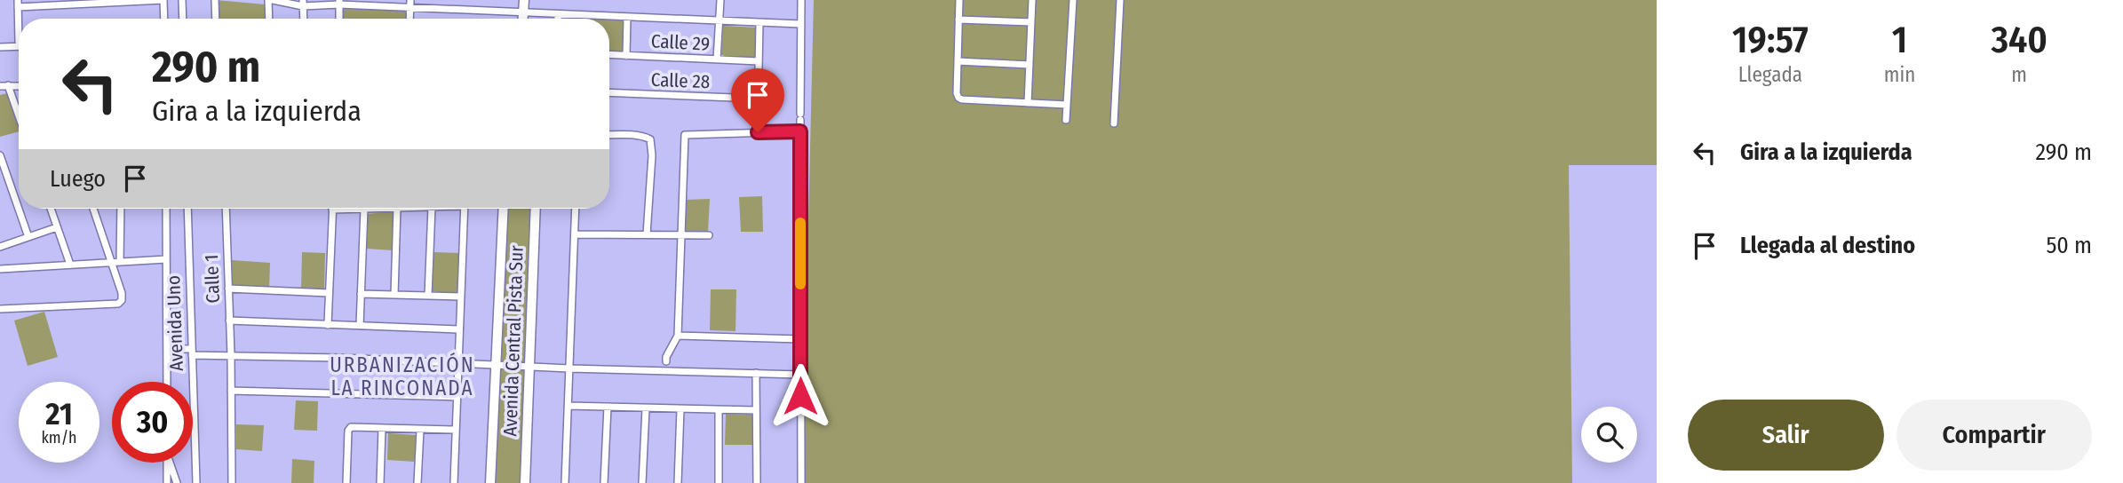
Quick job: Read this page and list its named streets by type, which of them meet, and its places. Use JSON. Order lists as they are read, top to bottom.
{
  "streets": {
    "street": [
      "Calle 29",
      "Calle 28",
      "Calle 1",
      "Avenida Uno",
      "Avenida Central Pista Sur"
    ]
  },
  "districts": ["URBANIZACIÓN LA RINCONADA"],
  "page": {
    "eta": [
      "19:57",
      "Llegada",
      "1",
      "min",
      "340",
      "m"
    ],
    "turn": ["290 m", "Gira a la izquierda"],
    "list": [
      {
        "name": "Gira a la izquierda",
        "value": "290 m"
      },
      {
        "name": "Llegada al destino",
        "value": "50 m"
      }
    ],
    "then": "Luego",
    "speed": "21 km/h",
    "limit": "30",
    "buttons": ["Salir", "Compartir"]
  }
}
